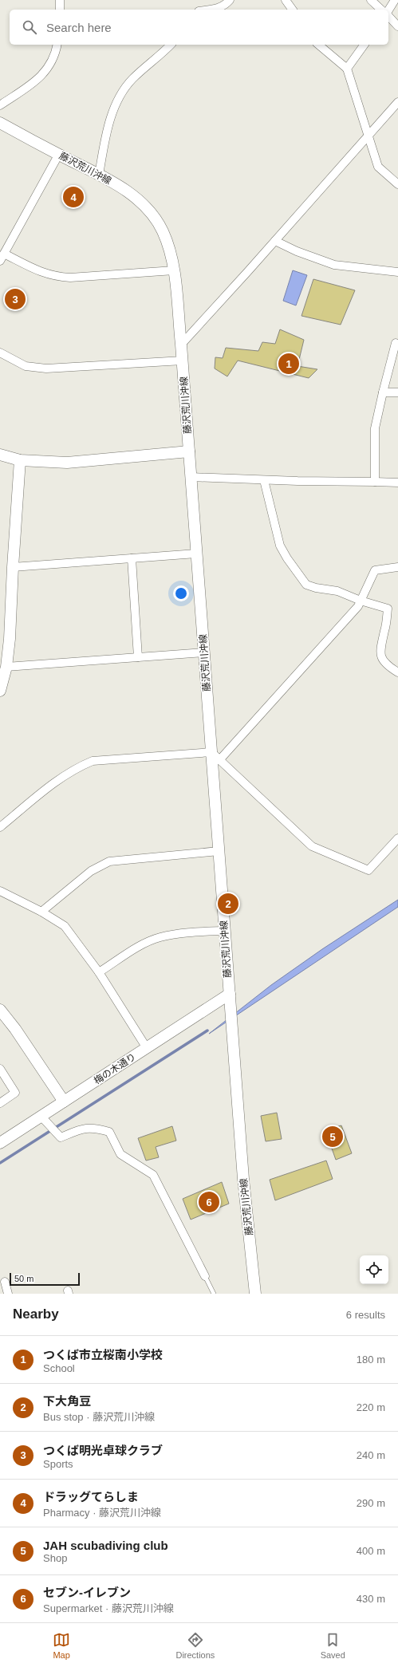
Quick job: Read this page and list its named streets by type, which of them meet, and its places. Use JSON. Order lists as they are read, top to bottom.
{
  "streets": {
    "main road": ["藤沢荒川沖線", "梅の木通り"]
  },
  "crossings": [
    ["藤沢荒川沖線", "梅の木通り"]
  ],
  "scale_bar": "50 m",
  "page": {
    "search": "Search here",
    "pins": [
      "4",
      "3",
      "1",
      "2",
      "5",
      "6"
    ],
    "scale": "50 m",
    "heading": ["Nearby", "6 results"],
    "list": [
      {
        "mark": "1",
        "name": "つくば市立桜南小学校",
        "note": "School",
        "value": "180 m"
      },
      {
        "mark": "2",
        "name": "下大角豆",
        "note": "Bus stop · 藤沢荒川沖線",
        "value": "220 m"
      },
      {
        "mark": "3",
        "name": "つくば明光卓球クラブ",
        "note": "Sports",
        "value": "240 m"
      },
      {
        "mark": "4",
        "name": "ドラッグてらしま",
        "note": "Pharmacy · 藤沢荒川沖線",
        "value": "290 m"
      },
      {
        "mark": "5",
        "name": "JAH scubadiving club",
        "note": "Shop",
        "value": "400 m"
      },
      {
        "mark": "6",
        "name": "セブン-イレブン",
        "note": "Supermarket · 藤沢荒川沖線",
        "value": "430 m"
      }
    ],
    "nav": ["Map", "Directions", "Saved"]
  }
}
